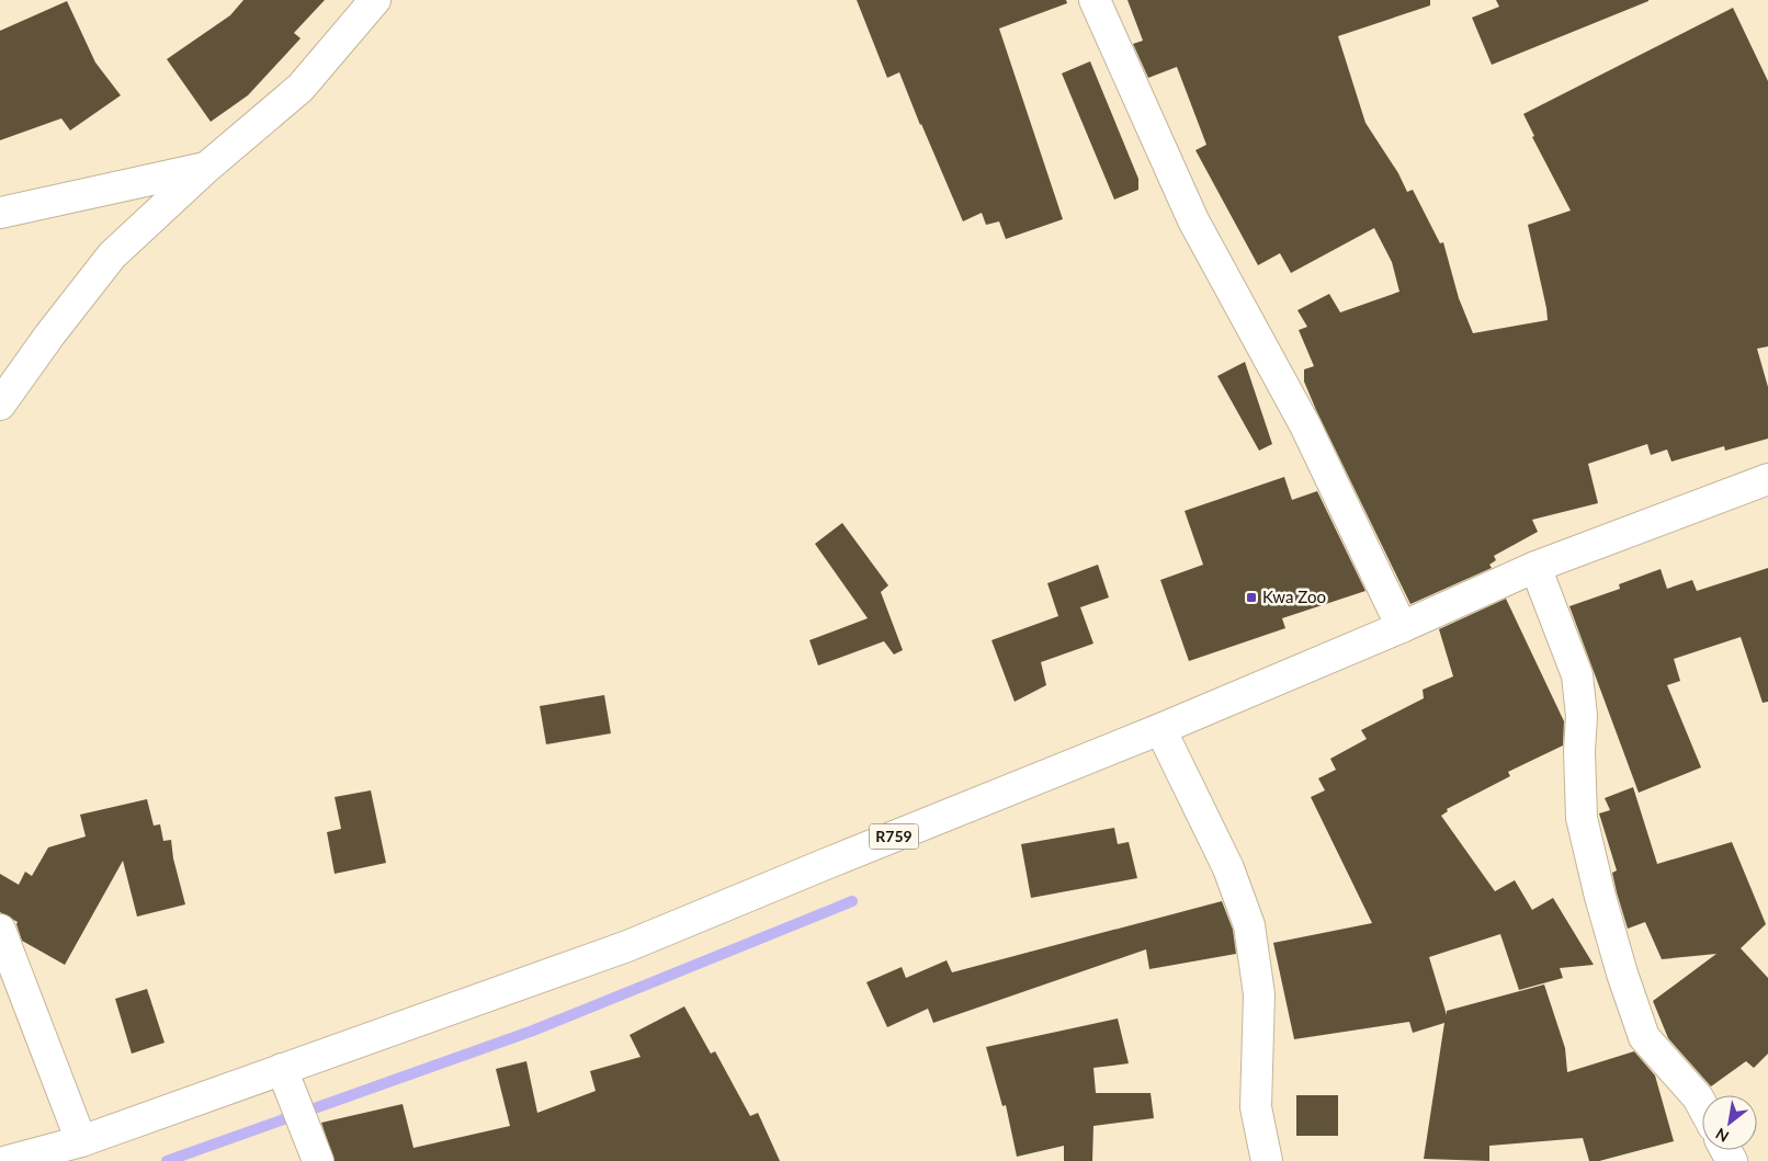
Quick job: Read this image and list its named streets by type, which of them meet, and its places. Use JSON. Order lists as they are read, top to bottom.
{
  "streets": {
    "street": ["R759"]
  },
  "places": {
    "transit": ["Kwa Zoo"]
  },
  "north": "bottom left"
}
